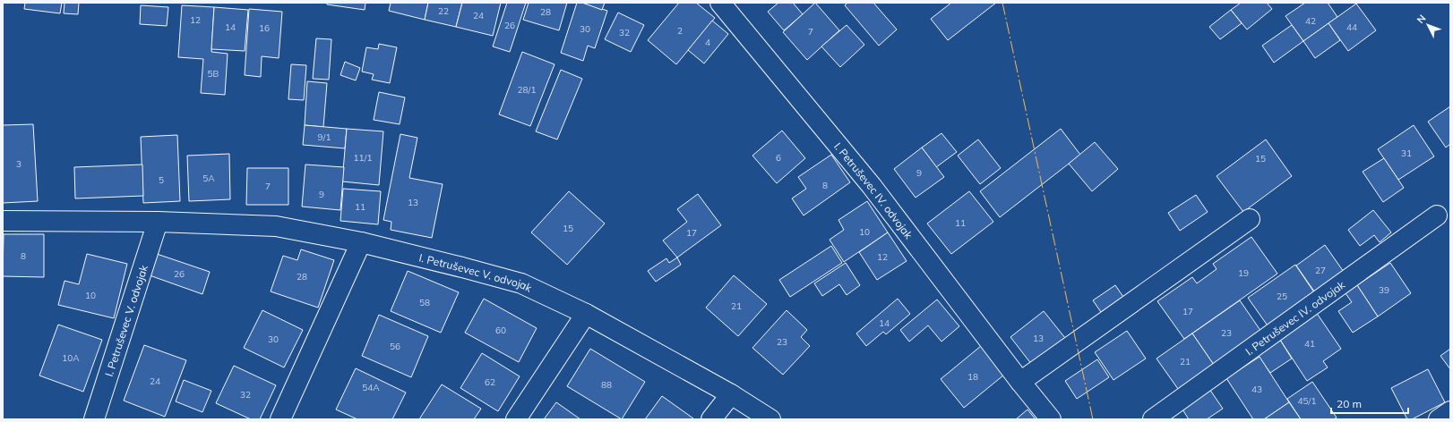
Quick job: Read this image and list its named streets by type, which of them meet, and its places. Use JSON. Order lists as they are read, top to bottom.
{
  "streets": {
    "street": ["I. Petruševec IV. odvojak", "I. Petruševec V. odvojak"]
  },
  "house_numbers": [
    "22",
    "28",
    "24",
    "12",
    "42",
    "26",
    "14",
    "44",
    "16",
    "30",
    "2",
    "7",
    "32",
    "4",
    "5B",
    "28/1",
    "9/1",
    "31",
    "11/1",
    "6",
    "15",
    "3",
    "9",
    "5A",
    "5",
    "8",
    "7",
    "9",
    "13",
    "11",
    "11",
    "15",
    "10",
    "17",
    "8",
    "12",
    "27",
    "19",
    "26",
    "28",
    "39",
    "10",
    "25",
    "58",
    "21",
    "17",
    "14",
    "60",
    "23",
    "13",
    "30",
    "23",
    "41",
    "56",
    "10A",
    "21",
    "18",
    "24",
    "62",
    "88",
    "54A",
    "43",
    "32",
    "45/1"
  ],
  "scale_bar": "20 m",
  "north": "top left"
}
